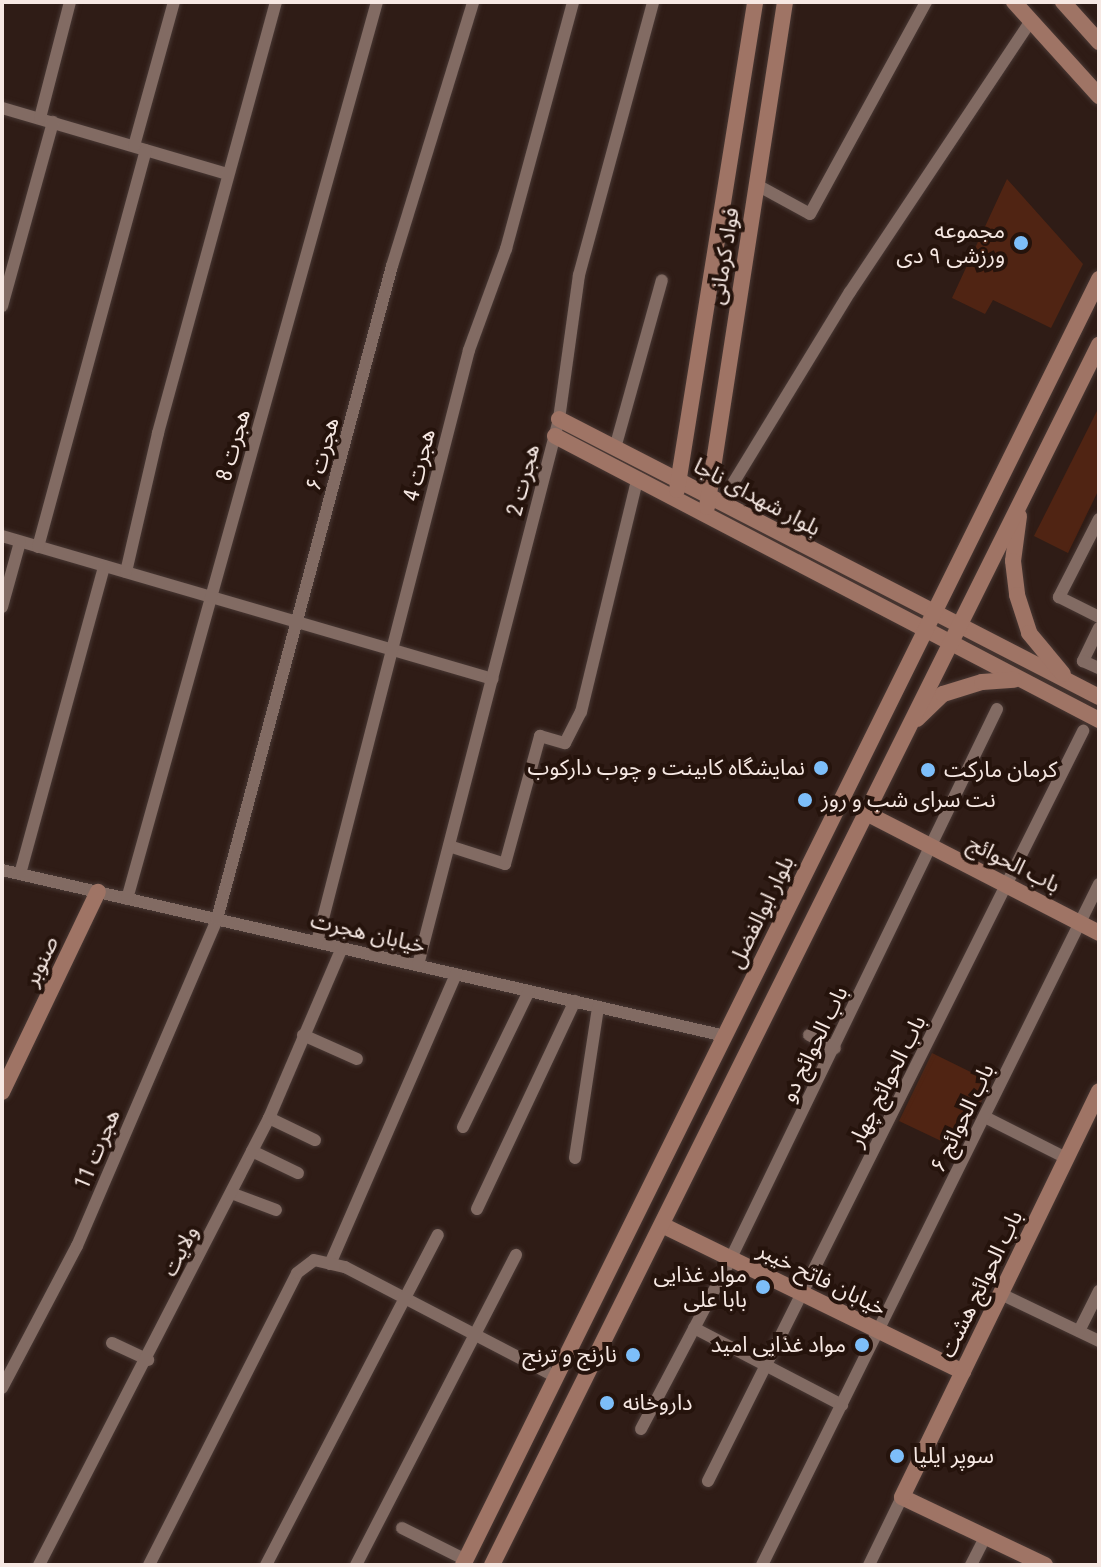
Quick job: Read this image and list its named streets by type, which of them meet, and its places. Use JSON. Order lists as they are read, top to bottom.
{
  "streets": {
    "main road": [
      "فواد کرمانی",
      "بلوار شهدای ناجا",
      "باب الحوائج",
      "بلوار ابوالفضل",
      "صنوبر",
      "خیابان فاتح خیبر",
      "باب الحوائج هشت"
    ],
    "street": [
      "هجرت 8",
      "هجرت ۶",
      "هجرت 4",
      "هجرت 2",
      "خیابان هجرت",
      "باب الحوائج دو",
      "باب الحوائج چهار",
      "باب الحوائج ۶",
      "هجرت 11",
      "ولایت"
    ]
  },
  "crossings": [
    ["فواد کرمانی", "بلوار شهدای ناجا"],
    ["هجرت 8", "خیابان هجرت"],
    ["هجرت ۶", "خیابان هجرت"],
    ["هجرت ۶", "هجرت 11"],
    ["هجرت 4", "خیابان هجرت"],
    ["هجرت 2", "بلوار شهدای ناجا"],
    ["هجرت 2", "خیابان هجرت"],
    ["بلوار شهدای ناجا", "بلوار ابوالفضل"],
    ["باب الحوائج", "باب الحوائج دو"],
    ["باب الحوائج", "باب الحوائج چهار"],
    ["باب الحوائج", "باب الحوائج ۶"],
    ["بلوار ابوالفضل", "خیابان هجرت"],
    ["خیابان هجرت", "صنوبر"],
    ["خیابان هجرت", "هجرت 11"],
    ["خیابان هجرت", "ولایت"],
    ["باب الحوائج دو", "خیابان فاتح خیبر"],
    ["باب الحوائج چهار", "خیابان فاتح خیبر"],
    ["باب الحوائج ۶", "خیابان فاتح خیبر"],
    ["خیابان فاتح خیبر", "باب الحوائج هشت"]
  ],
  "places": [
    "مجموعه ورزشی ۹ دی",
    "نمایشگاه کابینت و چوب دارکوب",
    "کرمان مارکت",
    "نت سرای شب و روز",
    "مواد غذایی بابا علی",
    "مواد غذایی امید",
    "نارنج و ترنج",
    "داروخانه",
    "سوپر ایلیا"
  ]
}
